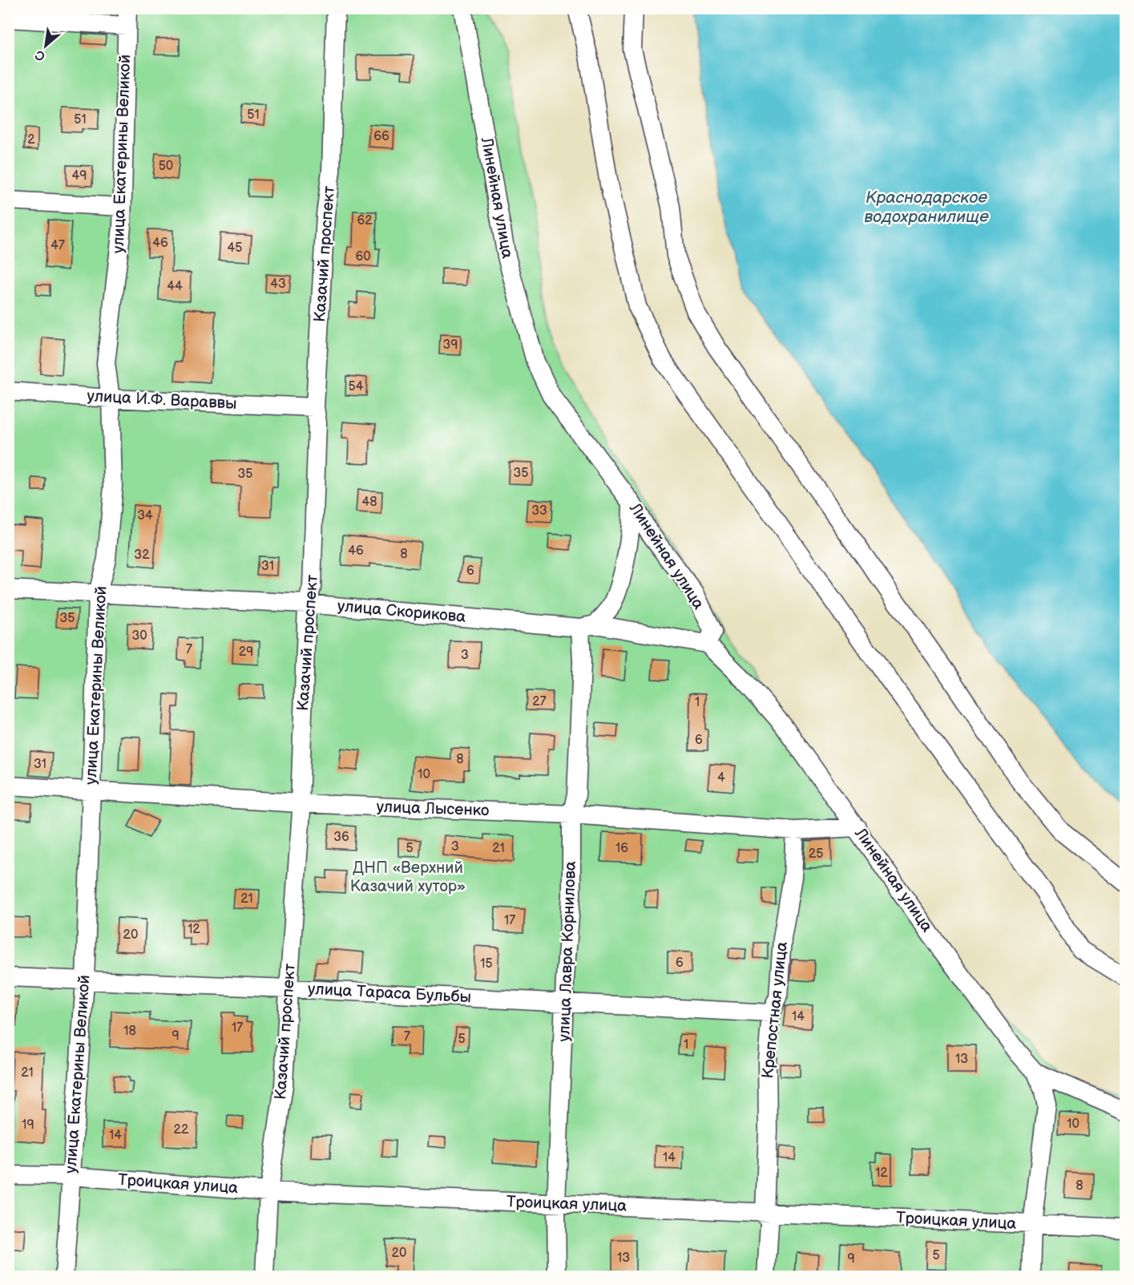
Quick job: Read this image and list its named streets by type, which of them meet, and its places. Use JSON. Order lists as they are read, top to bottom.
{
  "streets": {
    "street": [
      "улица Екатерины Великой",
      "Линейная улица",
      "Казачий проспект",
      "улица И.Ф. Вараввы",
      "улица Скорикова",
      "улица Лысенко",
      "улица Лавра Корнилова",
      "улица Тараса Бульбы",
      "Крепостная улица",
      "Троицкая улица"
    ]
  },
  "crossings": [
    ["улица Екатерины Великой", "улица И.Ф. Вараввы"],
    ["улица Екатерины Великой", "улица Скорикова"],
    ["улица Екатерины Великой", "улица Лысенко"],
    ["улица Екатерины Великой", "улица Тараса Бульбы"],
    ["улица Екатерины Великой", "Троицкая улица"],
    ["Линейная улица", "улица Скорикова"],
    ["Линейная улица", "улица Лысенко"],
    ["Казачий проспект", "улица И.Ф. Вараввы"],
    ["Казачий проспект", "улица Скорикова"],
    ["Казачий проспект", "улица Лысенко"],
    ["Казачий проспект", "улица Тараса Бульбы"],
    ["Казачий проспект", "Троицкая улица"],
    ["улица Скорикова", "улица Лавра Корнилова"],
    ["улица Лысенко", "улица Лавра Корнилова"],
    ["улица Лысенко", "Крепостная улица"],
    ["улица Лавра Корнилова", "улица Тараса Бульбы"],
    ["улица Лавра Корнилова", "Троицкая улица"],
    ["улица Тараса Бульбы", "Крепостная улица"],
    ["Крепостная улица", "Троицкая улица"]
  ],
  "water": ["Краснодарское водохранилище"],
  "parks": ["ДНП «Верхний Казачий хутор»"],
  "house_numbers": [
    "51",
    "51",
    "66",
    "2",
    "50",
    "49",
    "62",
    "46",
    "47",
    "45",
    "60",
    "43",
    "44",
    "39",
    "54",
    "35",
    "35",
    "48",
    "33",
    "34",
    "46",
    "8",
    "32",
    "31",
    "6",
    "35",
    "30",
    "7",
    "29",
    "3",
    "27",
    "1",
    "6",
    "8",
    "31",
    "10",
    "4",
    "36",
    "3",
    "5",
    "21",
    "16",
    "25",
    "21",
    "17",
    "12",
    "20",
    "6",
    "15",
    "14",
    "17",
    "18",
    "9",
    "7",
    "5",
    "1",
    "13",
    "21",
    "10",
    "19",
    "22",
    "14",
    "14",
    "12",
    "8",
    "20",
    "5",
    "13",
    "9"
  ],
  "north": "bottom left"
}
